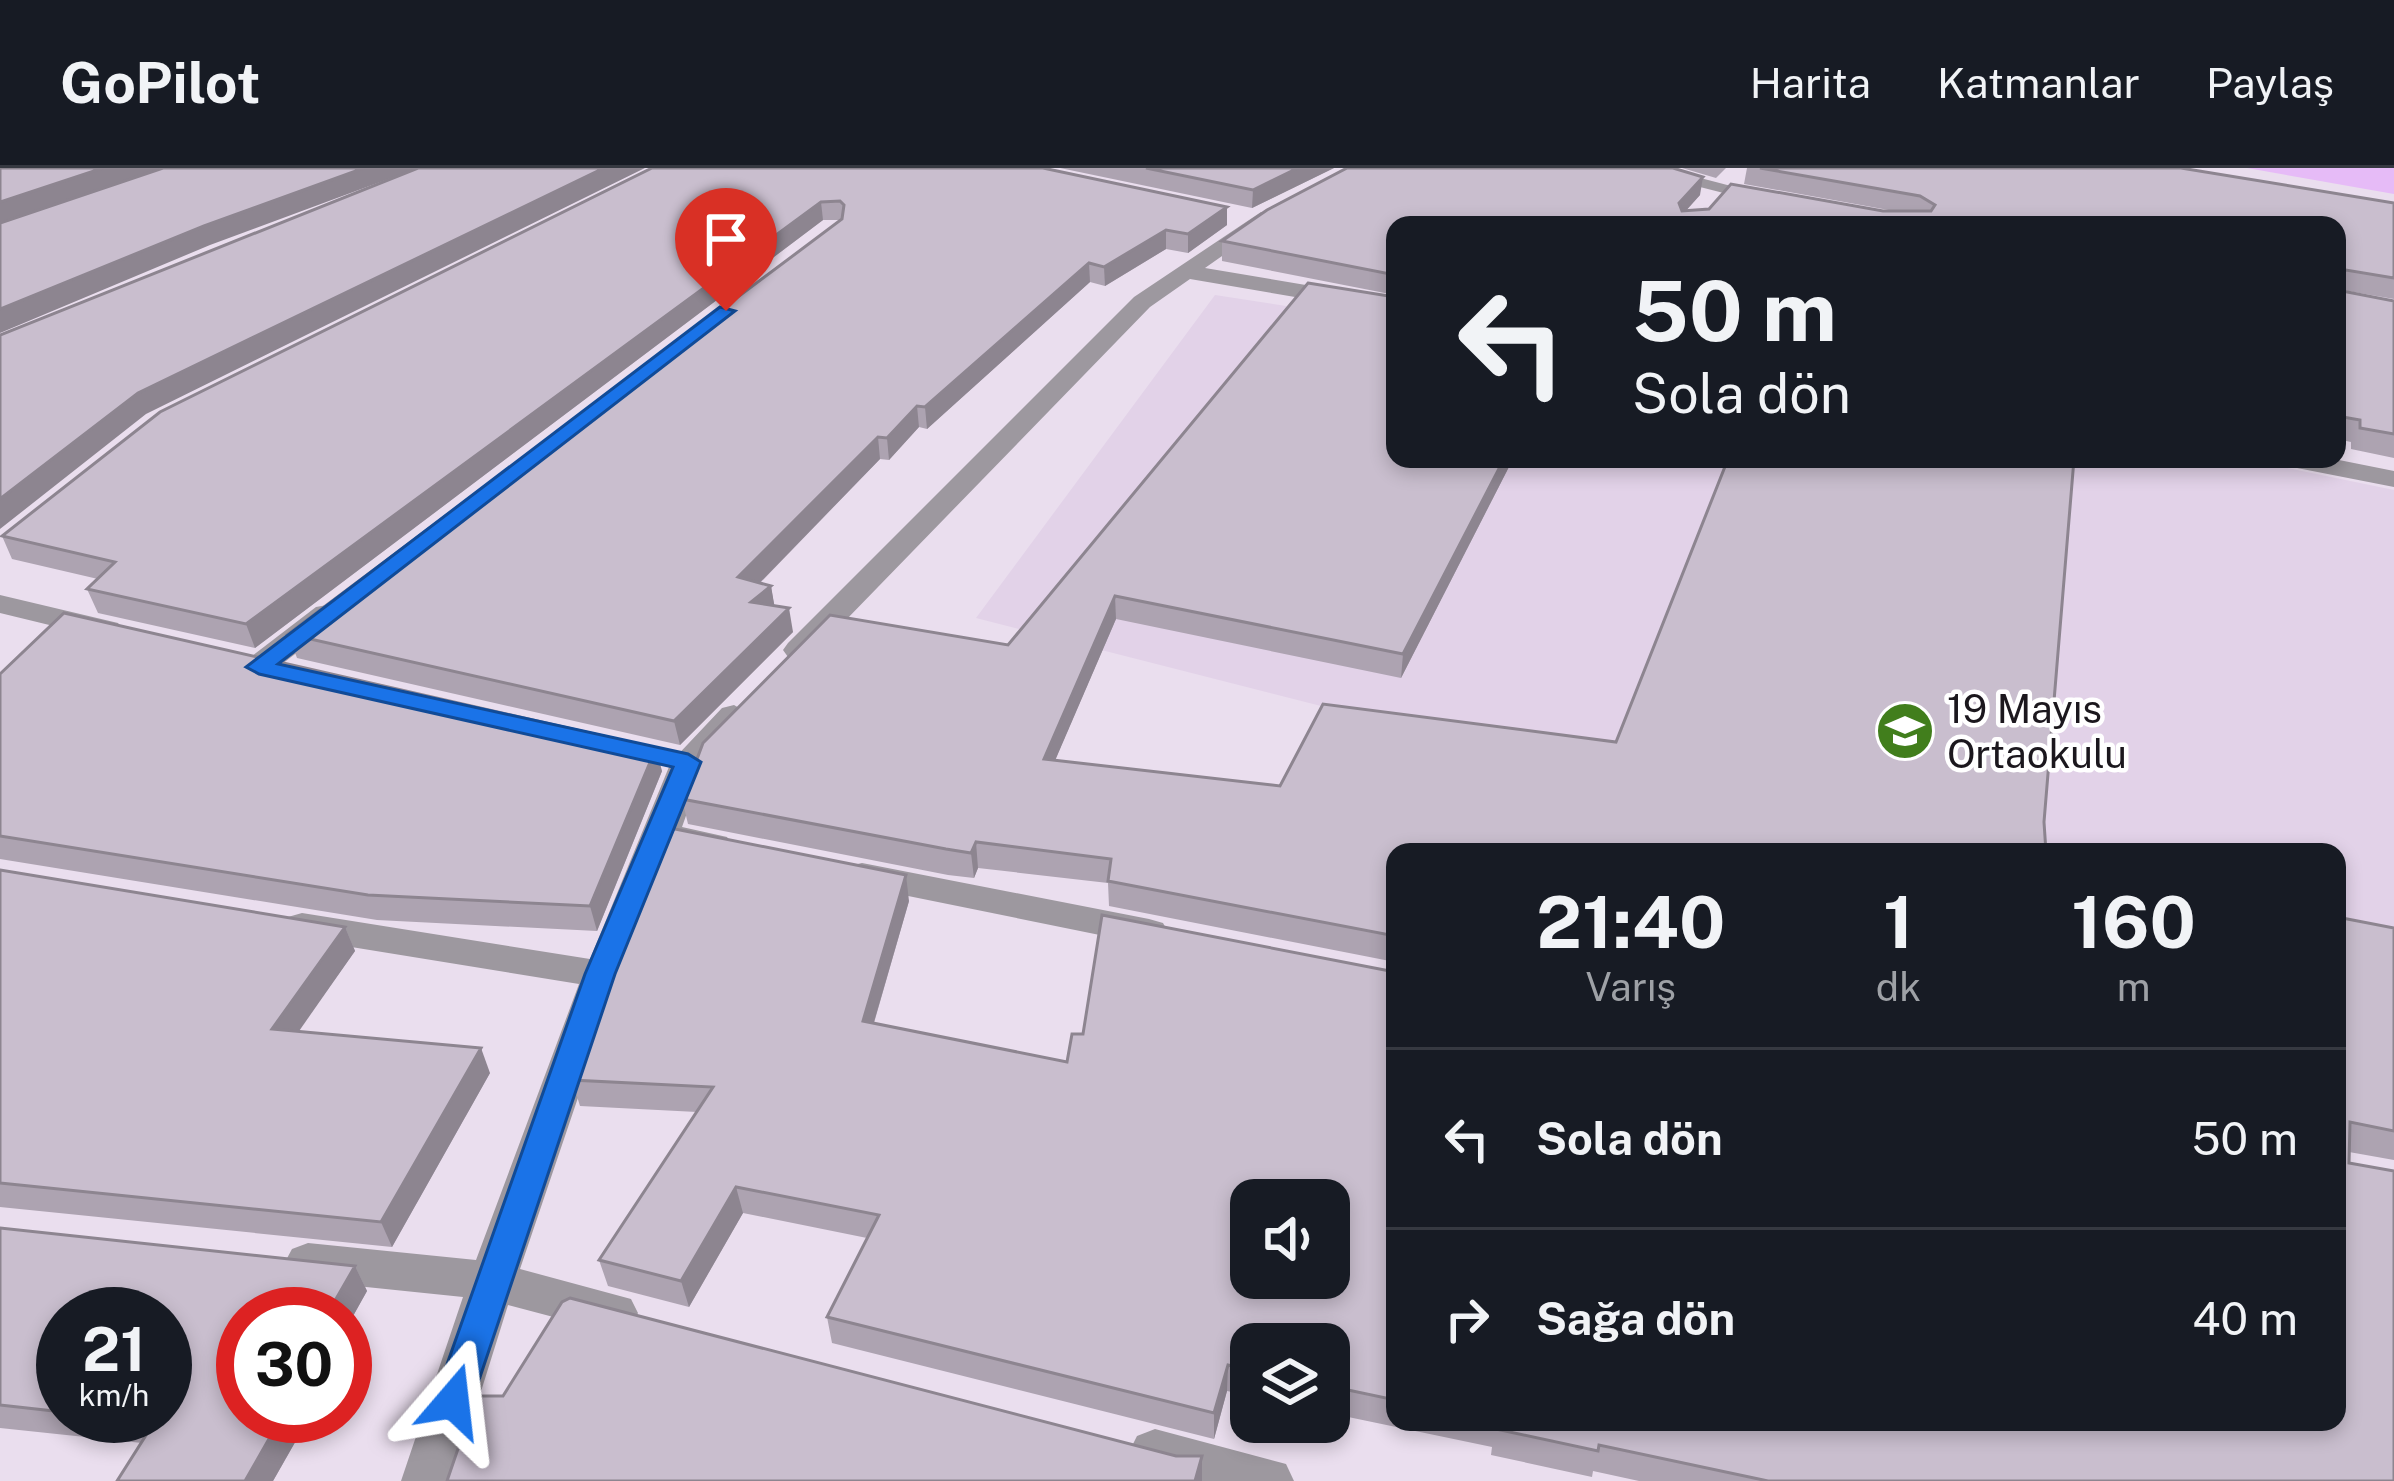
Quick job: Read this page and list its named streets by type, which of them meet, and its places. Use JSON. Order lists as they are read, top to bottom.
{
  "places": {
    "school or university": ["19 Mayıs Ortaokulu"]
  },
  "page": {
    "header": "GoPilot",
    "nav": ["Harita", "Katmanlar", "Paylaş"],
    "turn": ["50 m", "Sola dön"],
    "eta": [
      "21:40",
      "Varış",
      "1",
      "dk",
      "160",
      "m"
    ],
    "list": [
      {
        "name": "Sola dön",
        "value": "50 m"
      },
      {
        "name": "Sağa dön",
        "value": "40 m"
      }
    ],
    "speed": "21 km/h",
    "limit": "30"
  }
}
